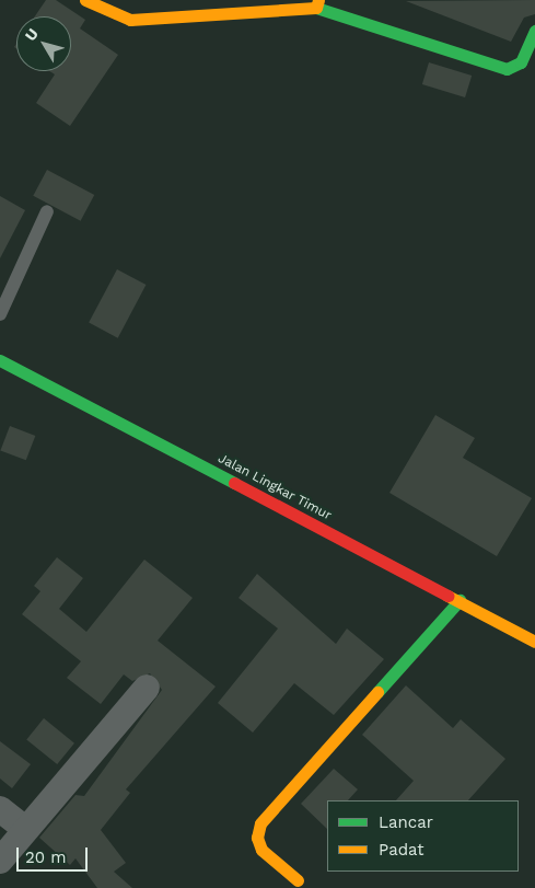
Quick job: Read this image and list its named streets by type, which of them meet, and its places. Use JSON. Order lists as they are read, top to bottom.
{
  "streets": {
    "main road": ["Jalan Lingkar Timur"]
  },
  "legend": ["Lancar", "Padat"],
  "scale_bar": "20 m",
  "north": "top left"
}
